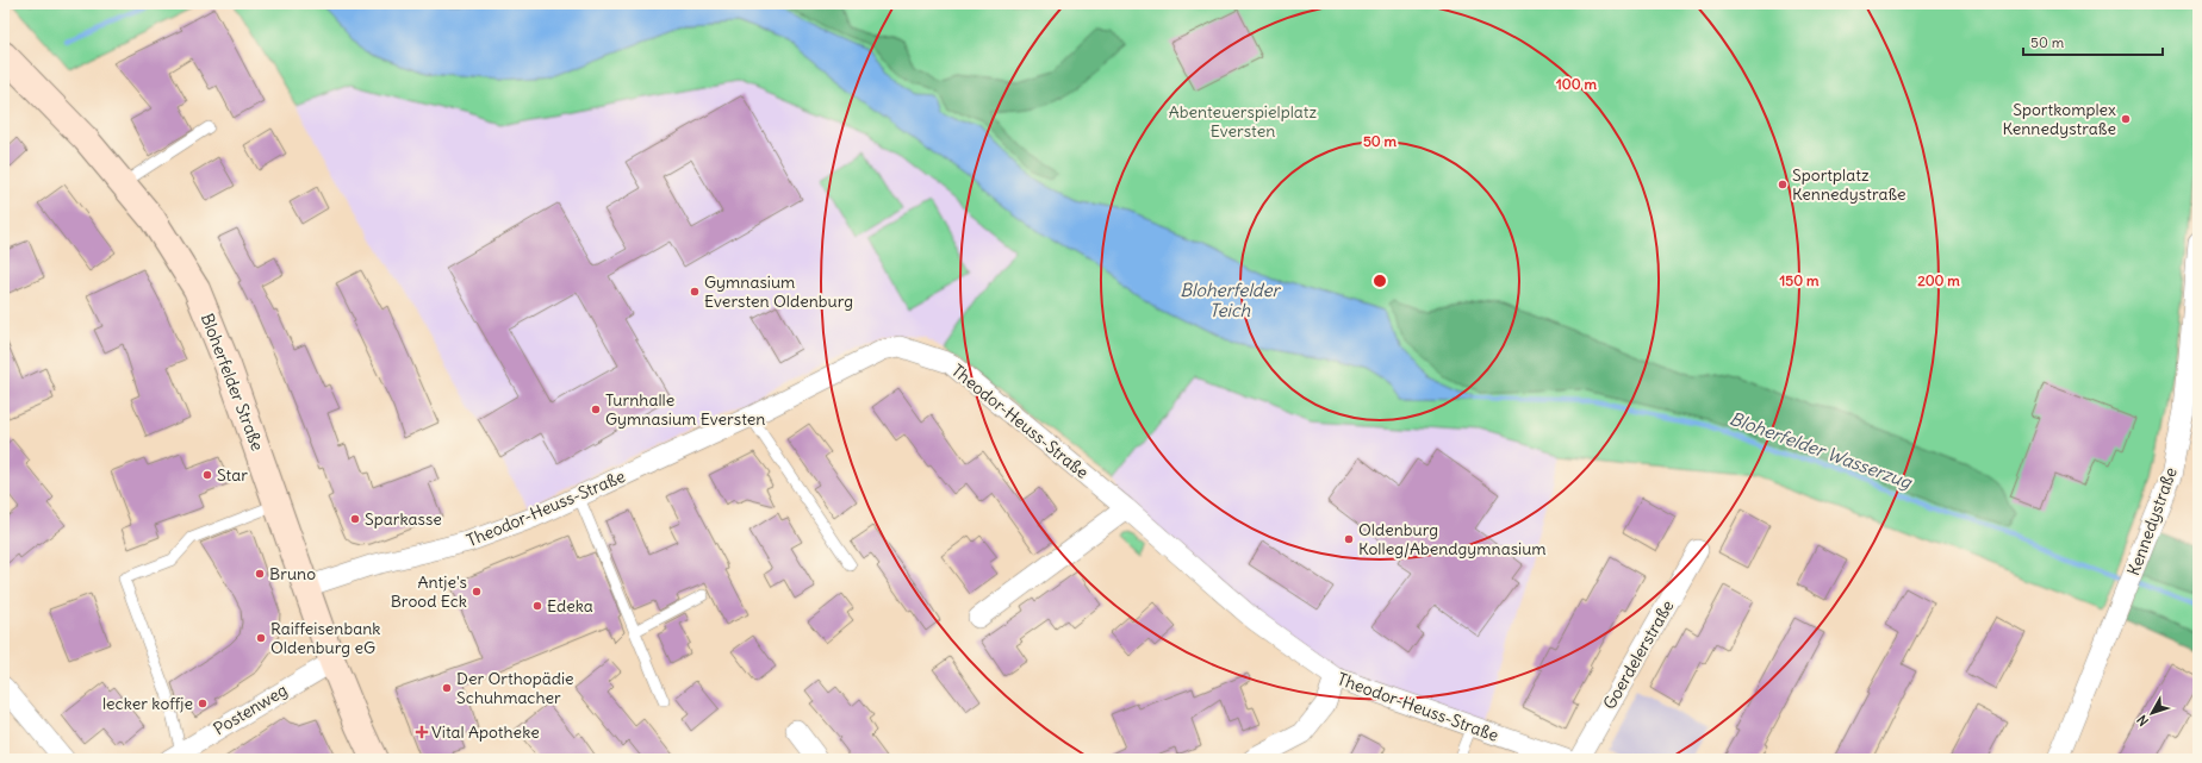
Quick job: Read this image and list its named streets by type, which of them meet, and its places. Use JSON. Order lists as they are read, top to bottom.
{
  "streets": {
    "street": [
      "Bloherfelder Straße",
      "Theodor-Heuss-Straße",
      "Kennedystraße",
      "Goerdelerstraße",
      "Postenweg"
    ]
  },
  "crossings": [
    ["Bloherfelder Straße", "Theodor-Heuss-Straße"],
    ["Bloherfelder Straße", "Postenweg"]
  ],
  "water": ["Bloherfelder Teich", "Bloherfelder Wasserzug"],
  "parks": ["Abenteuerspielplatz Eversten"],
  "places": {
    "other": [
      "Sportkomplex Kennedystraße",
      "Sportplatz Kennedystraße",
      "Gymnasium Eversten Oldenburg",
      "Turnhalle Gymnasium Eversten",
      "Star",
      "Sparkasse",
      "Oldenburg Kolleg/Abendgymnasium",
      "Bruno",
      "Antje's Brood Eck",
      "Edeka",
      "Raiffeisenbank Oldenburg eG",
      "Der Orthopädie Schuhmacher",
      "lecker koffje"
    ],
    "health": ["Vital Apotheke"]
  },
  "scale_bar": "50 m",
  "north": "bottom left",
  "rings": [
    "100 m",
    "50 m",
    "150 m",
    "200 m"
  ]
}
